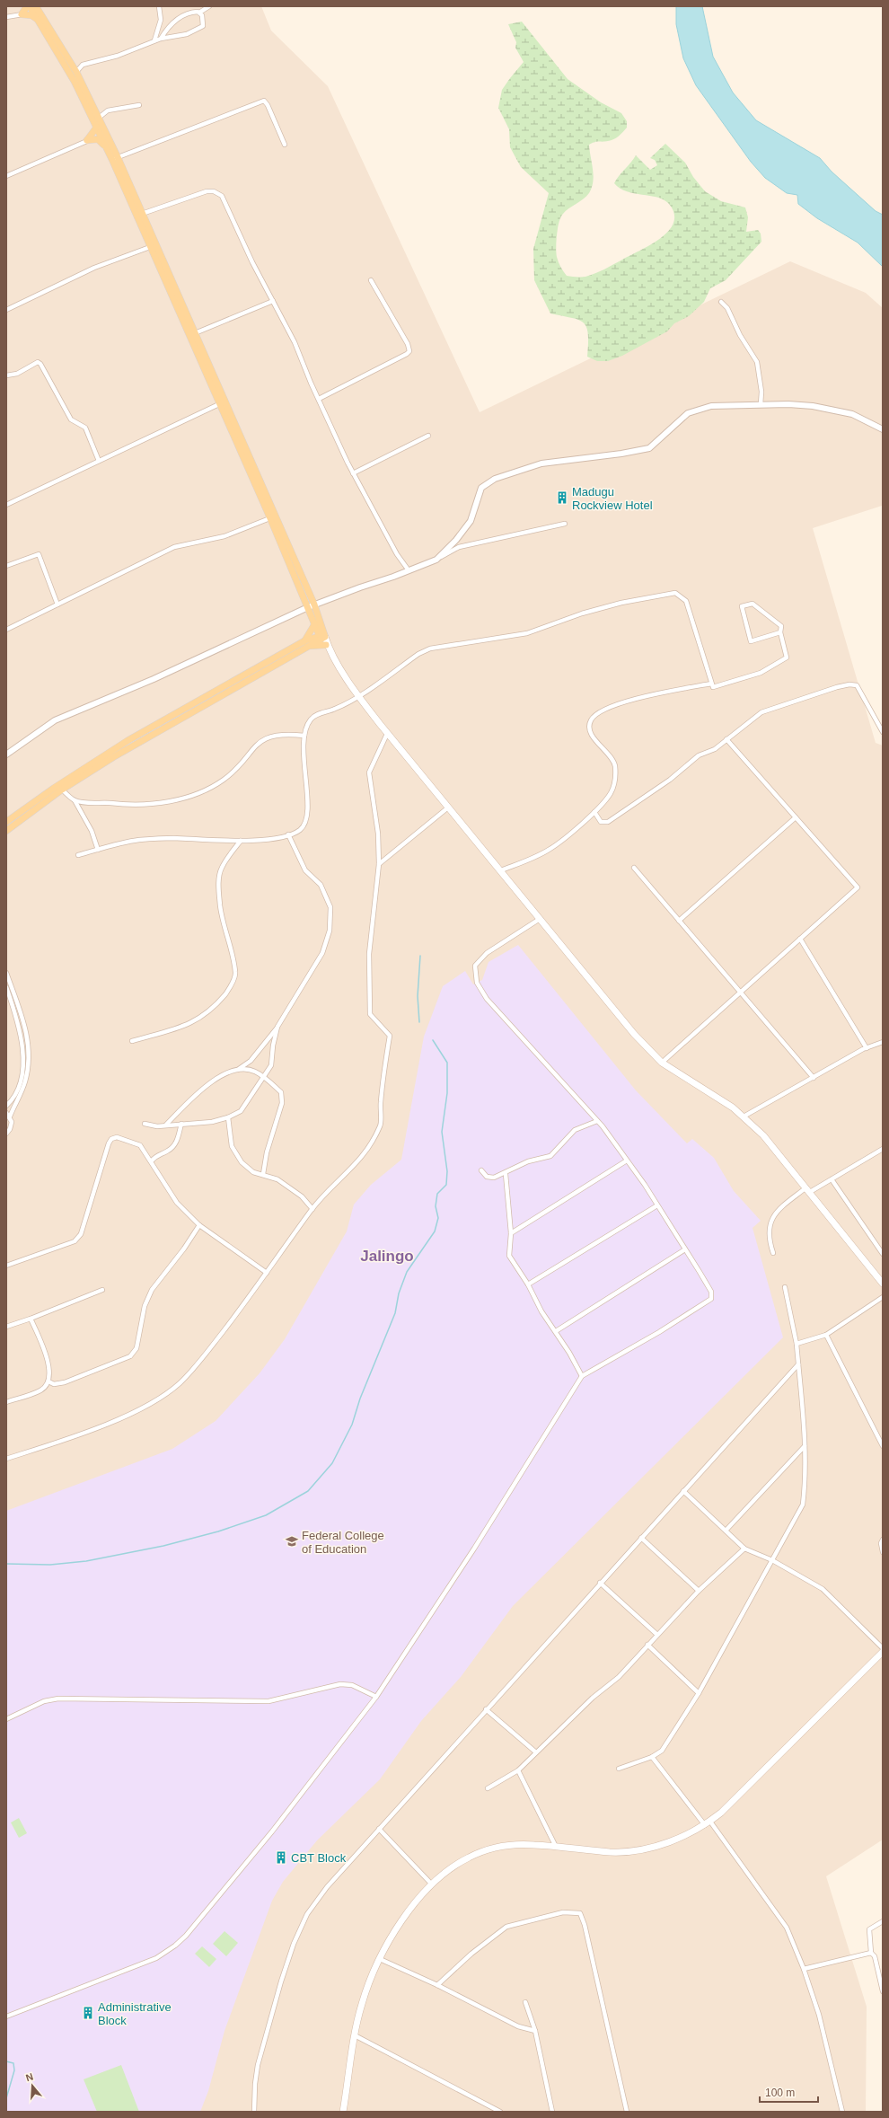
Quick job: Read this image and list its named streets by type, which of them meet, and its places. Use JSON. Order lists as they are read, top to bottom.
{
  "districts": ["Jalingo"],
  "places": {
    "building": ["Madugu Rockview Hotel", "CBT Block", "Administrative Block"],
    "school or university": ["Federal College of Education"]
  },
  "scale_bar": "100 m",
  "north": "top"
}
